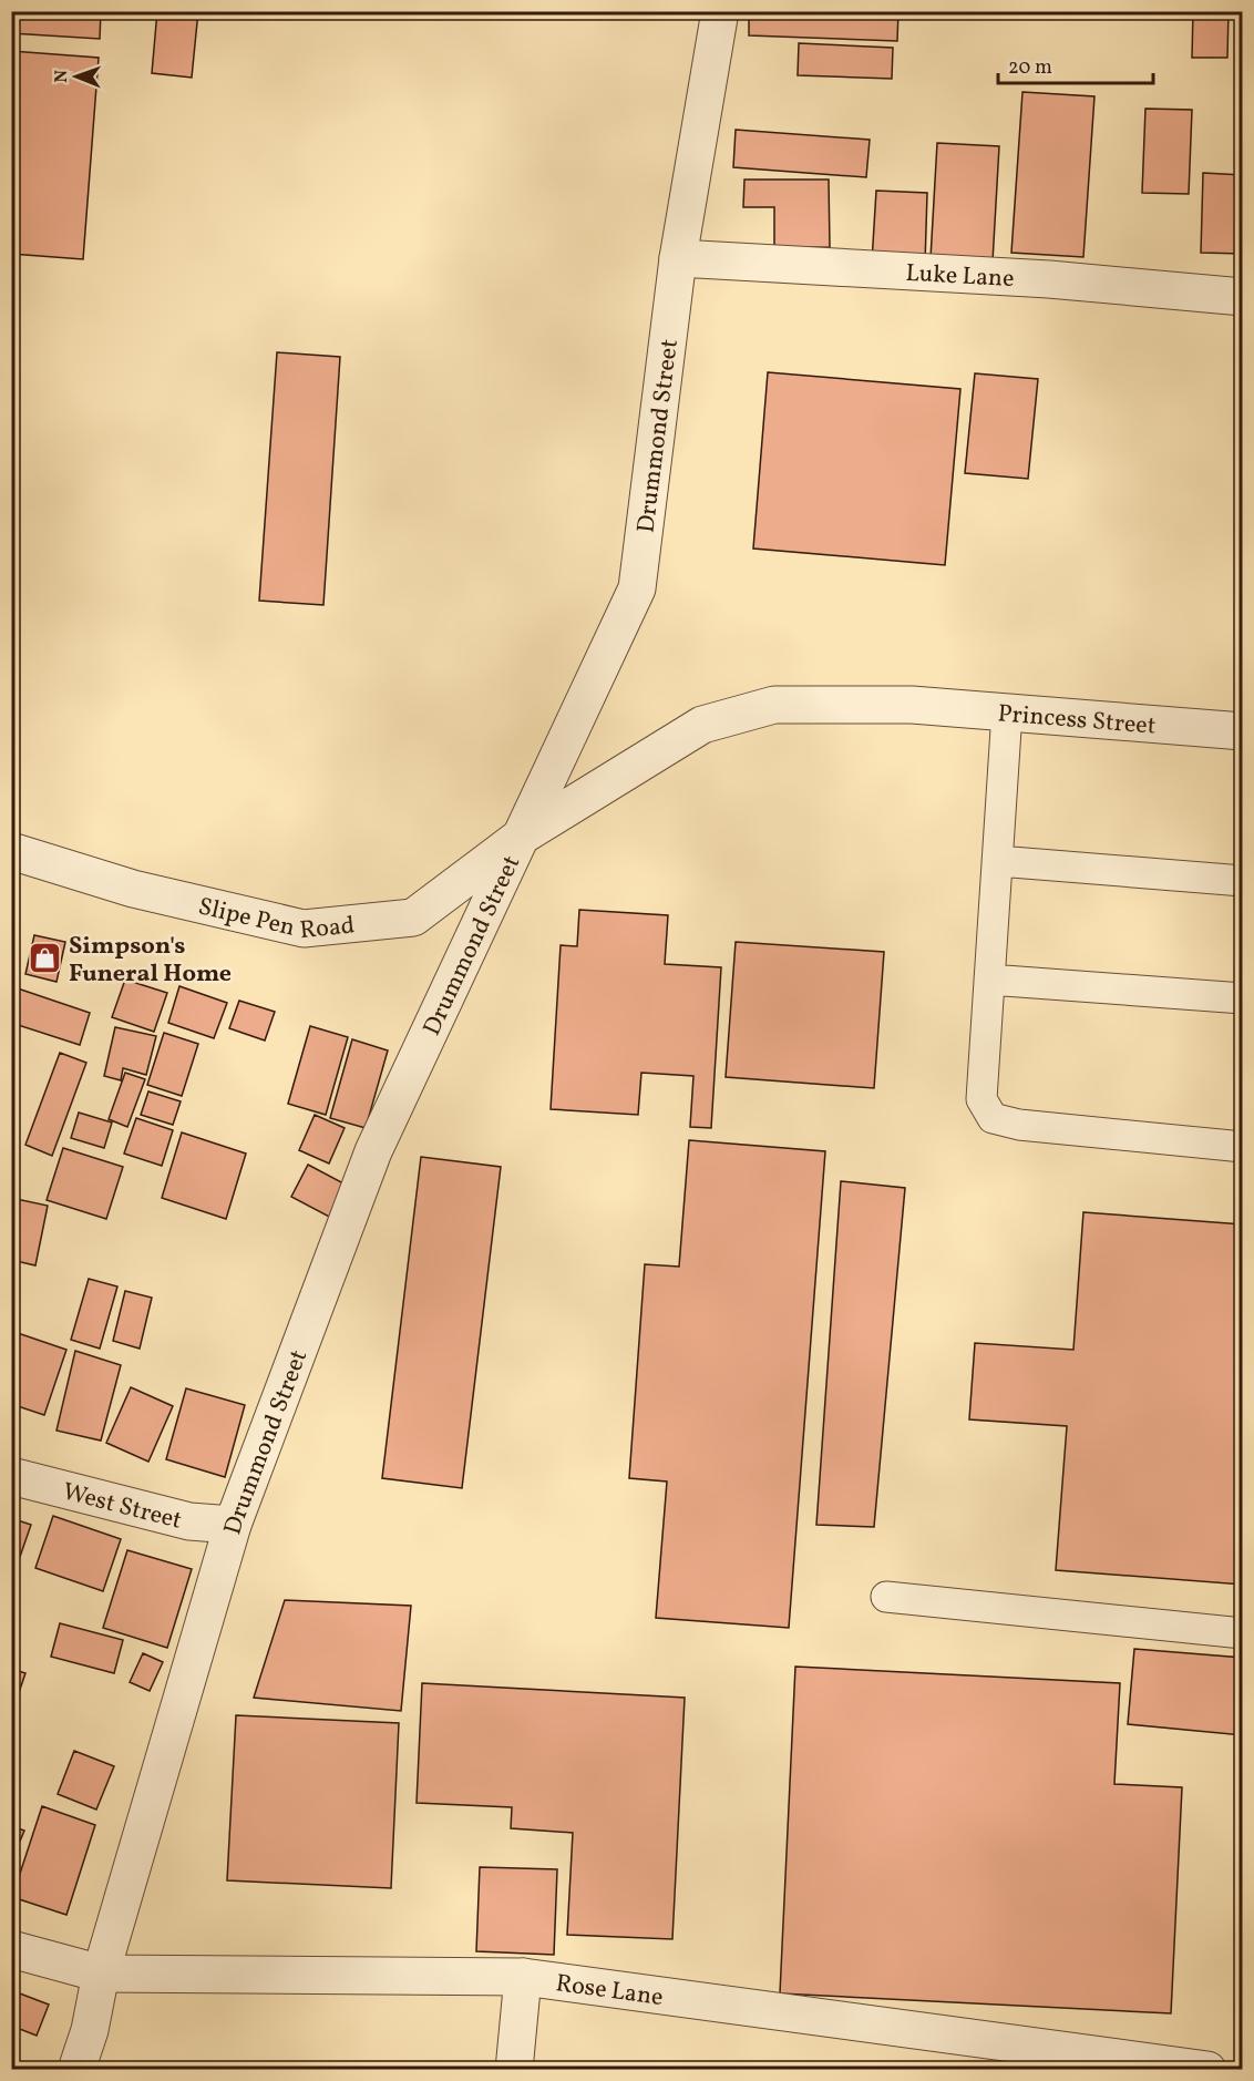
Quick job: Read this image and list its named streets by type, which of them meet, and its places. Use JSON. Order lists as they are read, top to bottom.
{
  "streets": {
    "street": [
      "Luke Lane",
      "Drummond Street",
      "Princess Street",
      "Slipe Pen Road",
      "West Street",
      "Rose Lane"
    ]
  },
  "crossings": [
    ["Luke Lane", "Drummond Street"],
    ["Drummond Street", "Princess Street"],
    ["Drummond Street", "Slipe Pen Road"],
    ["Drummond Street", "West Street"],
    ["Drummond Street", "Rose Lane"]
  ],
  "places": {
    "shop": ["Simpson's Funeral Home"]
  },
  "scale_bar": "20 m",
  "north": "left"
}
